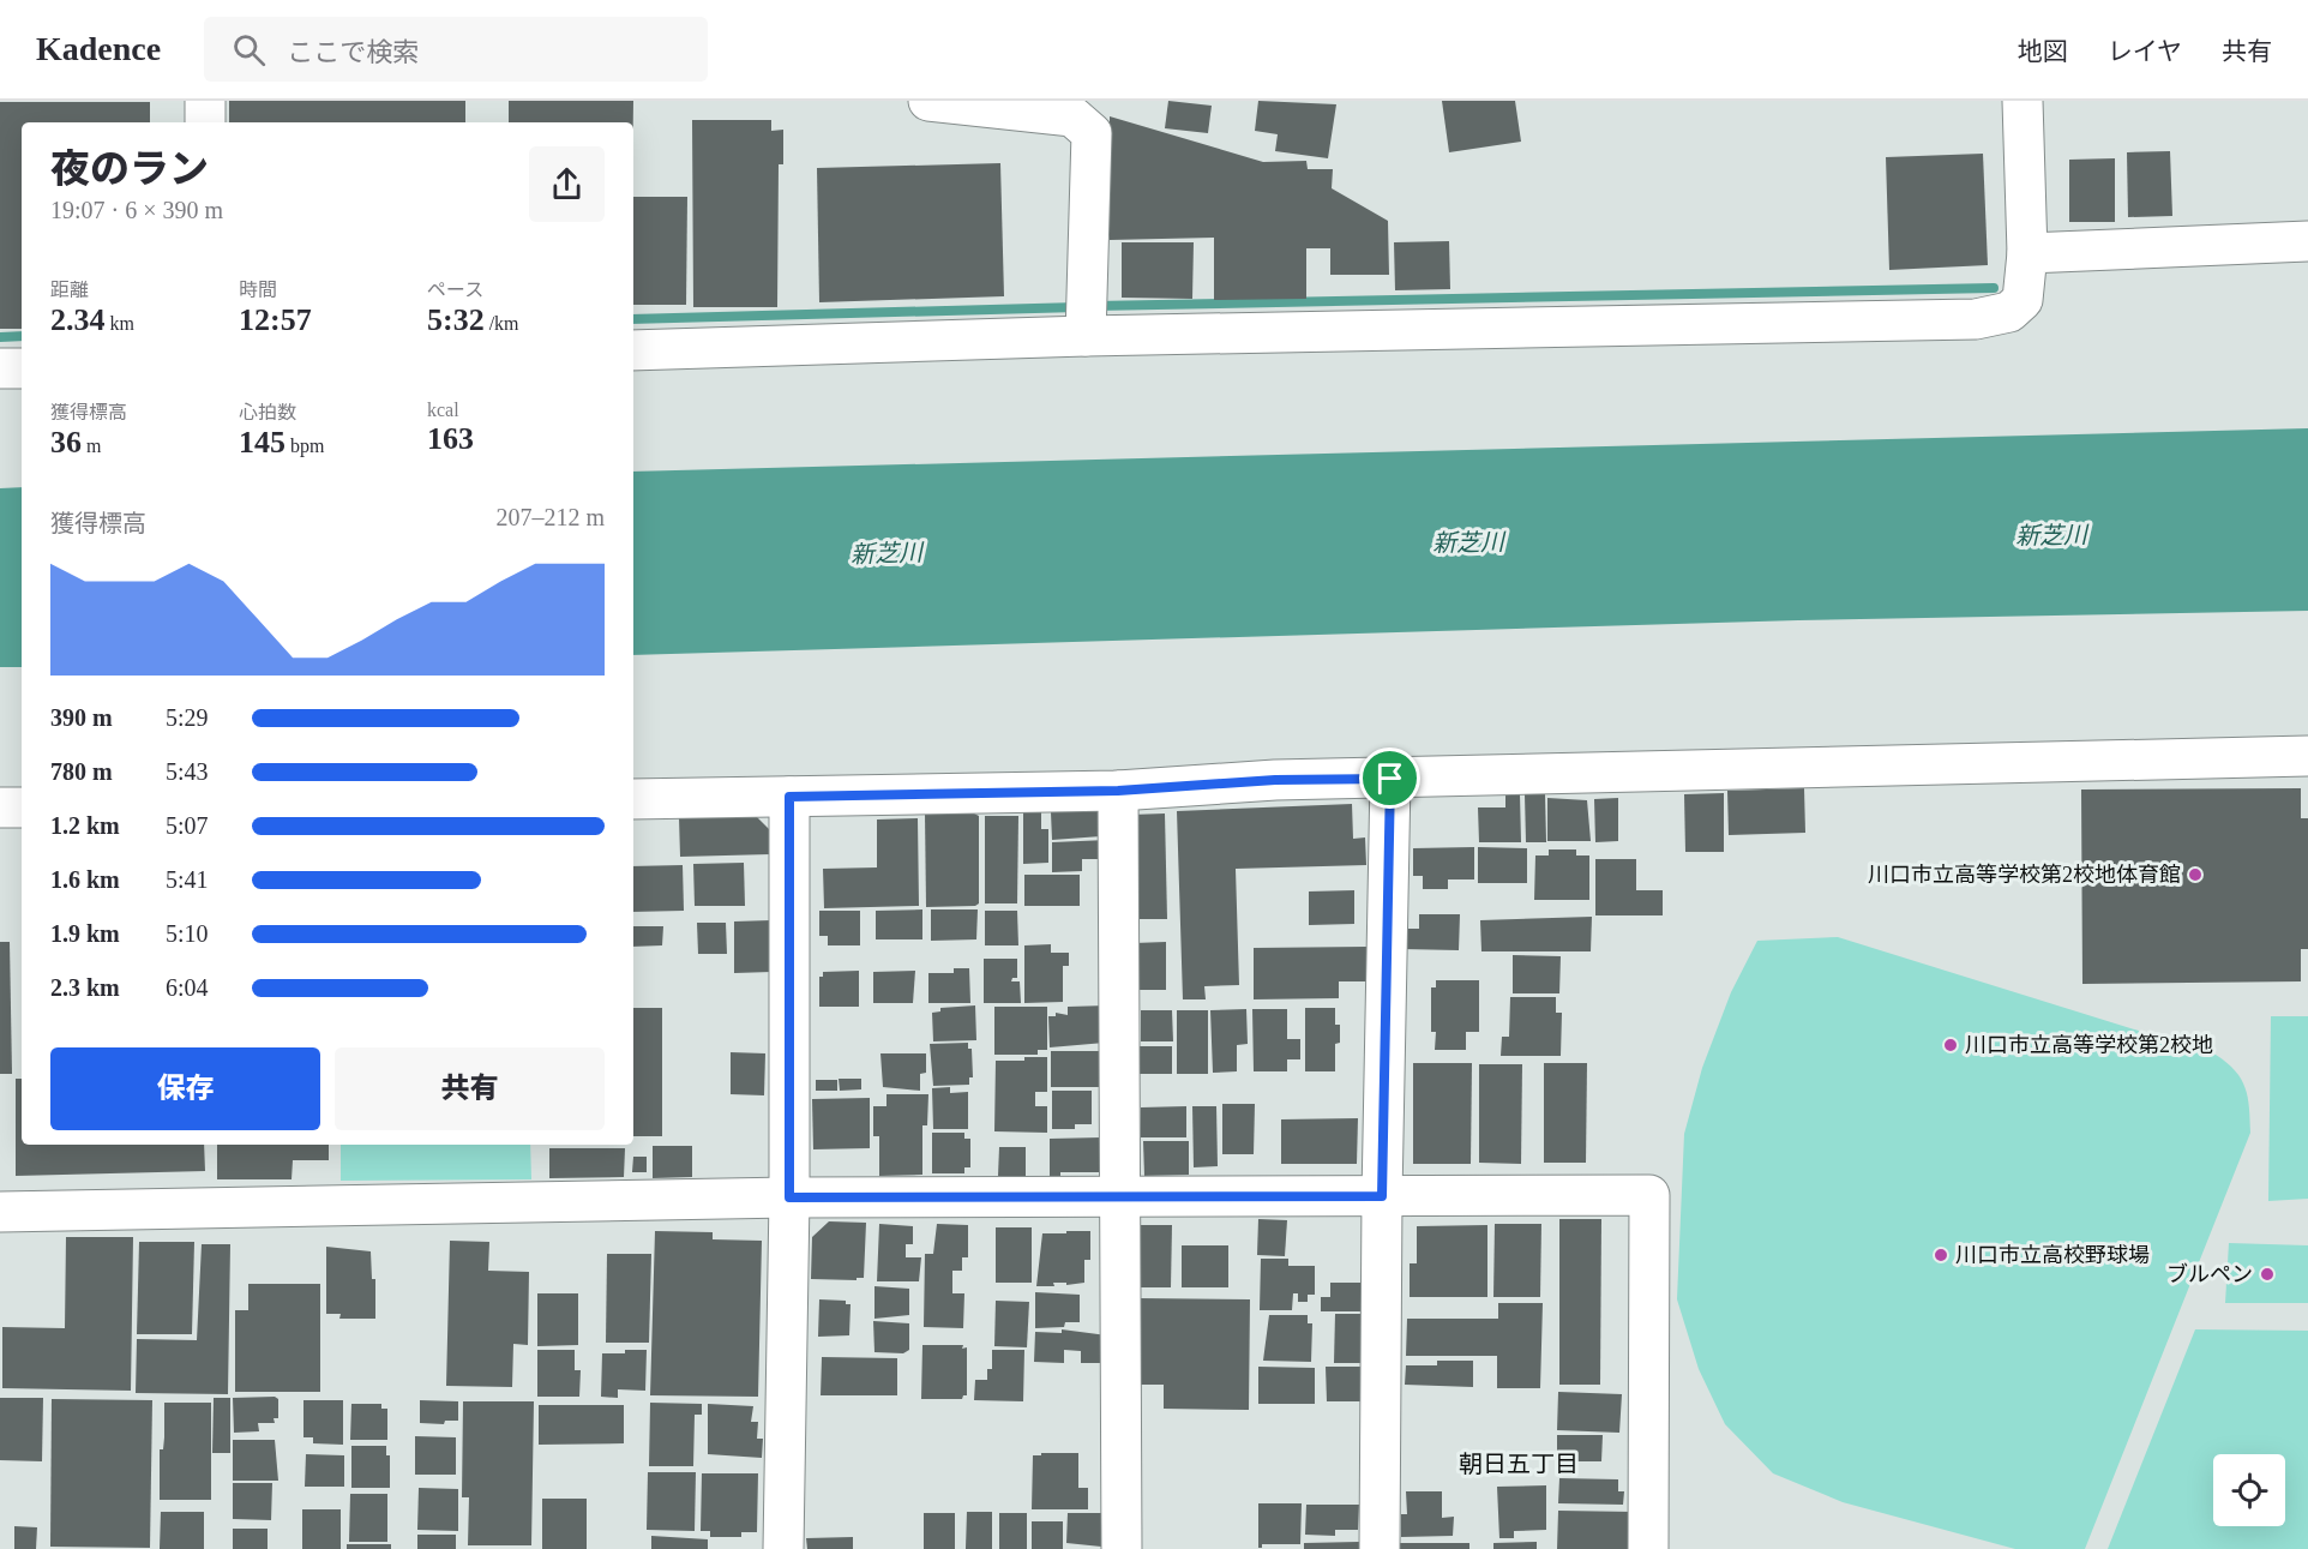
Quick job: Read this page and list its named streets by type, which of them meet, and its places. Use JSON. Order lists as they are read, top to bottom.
{
  "districts": ["朝日五丁目"],
  "water": ["新芝川"],
  "places": [
    "川口市立高等学校第2校地体育館",
    "川口市立高等学校第2校地",
    "川口市立高校野球場",
    "ブルペン"
  ],
  "page": {
    "header": "Kadence",
    "search": "ここで検索",
    "nav": ["地図", "レイヤ", "共有"],
    "heading": ["夜のラン", "19:07 · 6 × 390 m"],
    "stats": [
      ["距離", "2.34 km"],
      ["時間", "12:57"],
      ["ペース", "5:32 /km"],
      ["獲得標高", "36 m"],
      ["心拍数", "145 bpm"],
      ["kcal", "163"]
    ],
    "chart": ["獲得標高", "207–212 m"],
    "list": [
      {
        "name": "390 m",
        "note": "5:29"
      },
      {
        "name": "780 m",
        "note": "5:43"
      },
      {
        "name": "1.2 km",
        "note": "5:07"
      },
      {
        "name": "1.6 km",
        "note": "5:41"
      },
      {
        "name": "1.9 km",
        "note": "5:10"
      },
      {
        "name": "2.3 km",
        "note": "6:04"
      }
    ],
    "buttons": ["保存", "共有"]
  }
}
